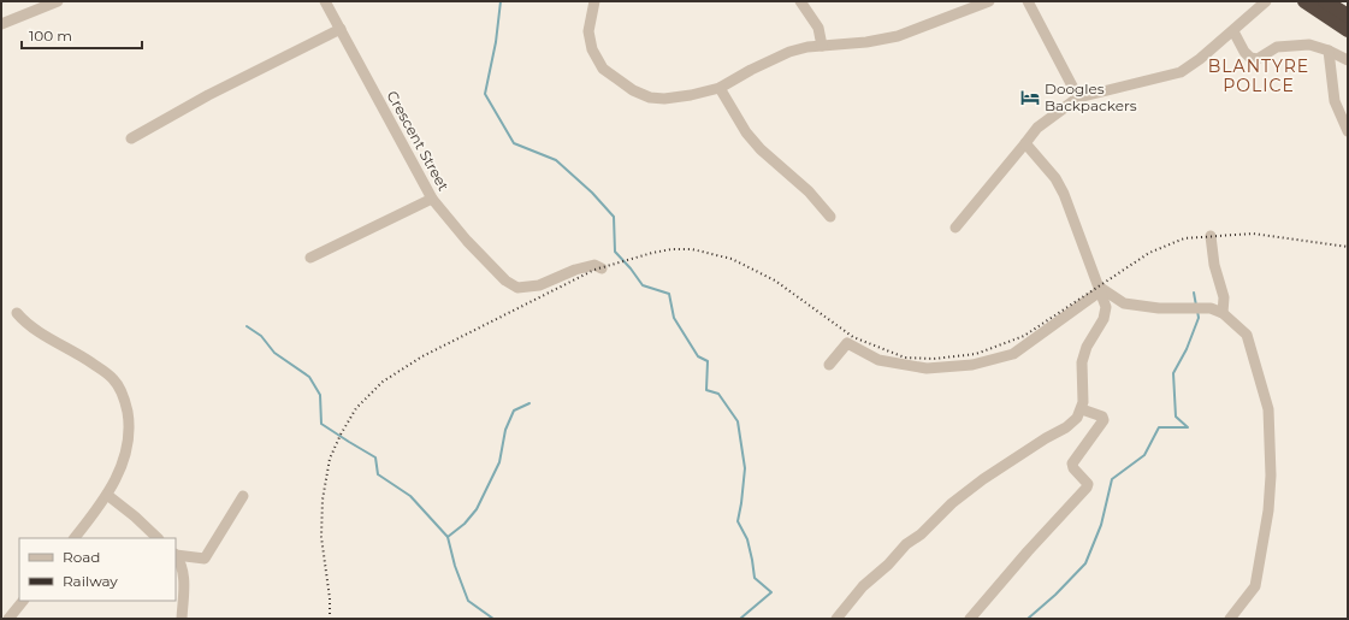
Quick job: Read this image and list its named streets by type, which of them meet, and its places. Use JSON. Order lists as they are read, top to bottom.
{
  "streets": {
    "street": ["Crescent Street"]
  },
  "districts": ["BLANTYRE POLICE"],
  "places": {
    "hotel": ["Doogles Backpackers"]
  },
  "legend": ["Road", "Railway"],
  "scale_bar": "100 m"
}
